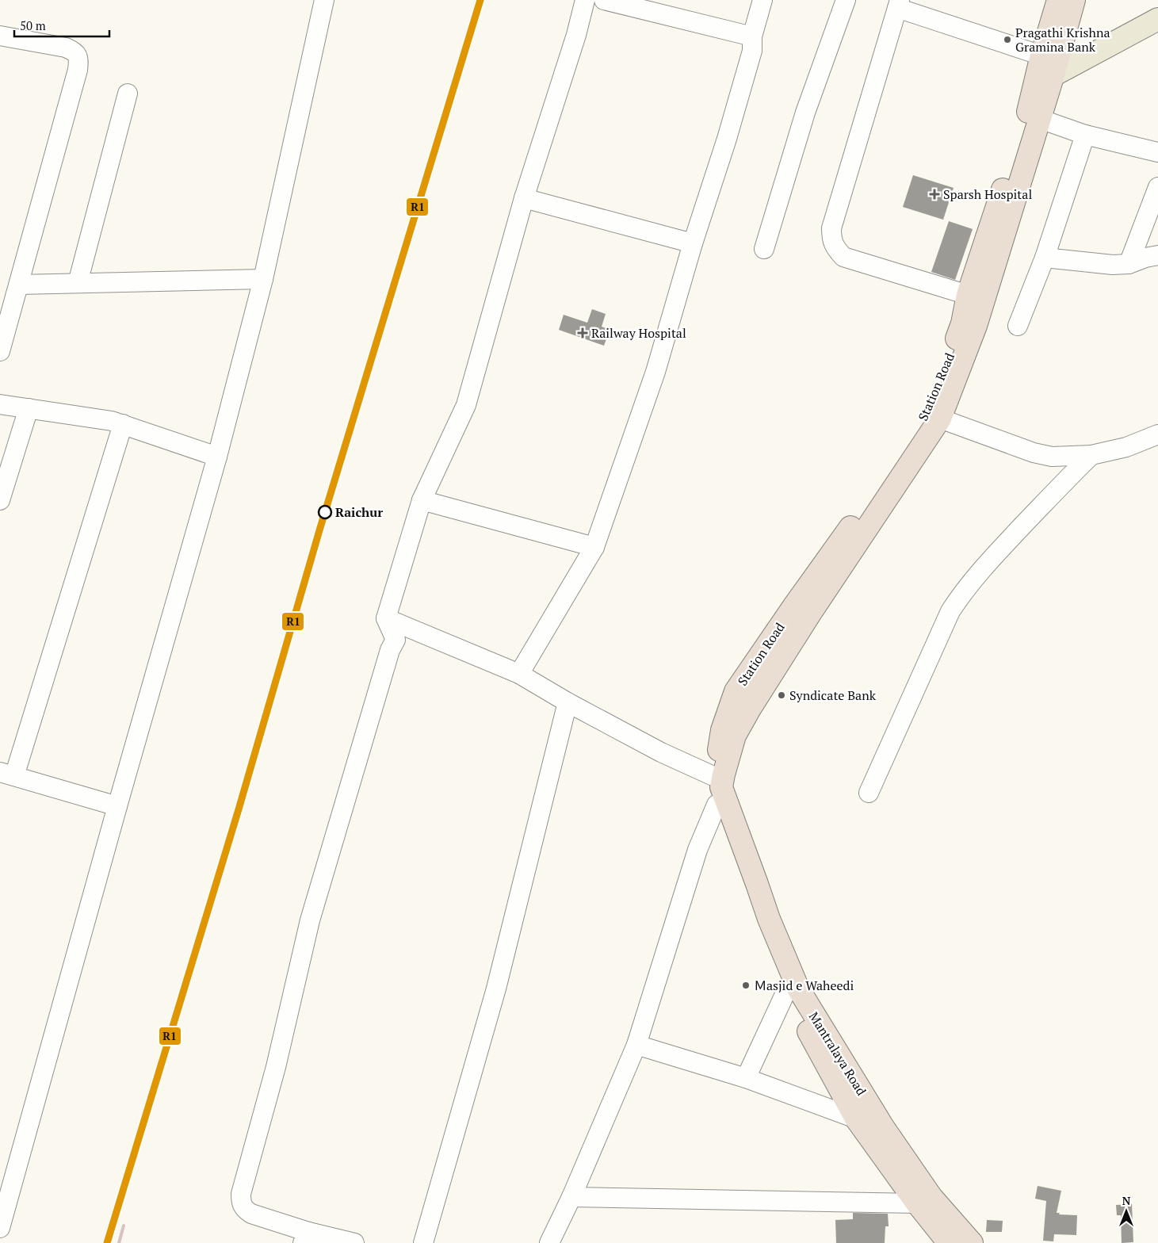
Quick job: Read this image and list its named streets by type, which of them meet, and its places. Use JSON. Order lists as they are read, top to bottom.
{
  "streets": {
    "highway": ["Station Road", "Mantralaya Road"]
  },
  "crossings": [
    ["Station Road", "Mantralaya Road"]
  ],
  "places": {
    "other": [
      "Pragathi Krishna Gramina Bank",
      "Raichur",
      "Syndicate Bank",
      "Ｍasjid e Waheedi"
    ],
    "health": ["Sparsh Hospital", "Railway Hospital"]
  },
  "lines": ["transit line R1"],
  "scale_bar": "50 m",
  "north": "top"
}
